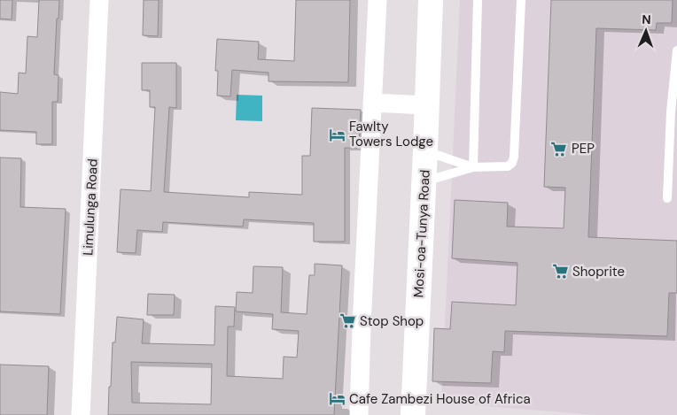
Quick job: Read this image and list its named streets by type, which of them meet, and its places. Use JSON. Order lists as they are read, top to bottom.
{
  "streets": {
    "highway": ["Mosi-oa-Tunya Road"],
    "street": ["Limulunga Road"]
  },
  "places": {
    "hotel": ["Fawlty Towers Lodge", "Cafe Zambezi House of Africa"],
    "supermarket": ["PEP", "Shoprite", "Stop Shop"]
  },
  "north": "top"
}
